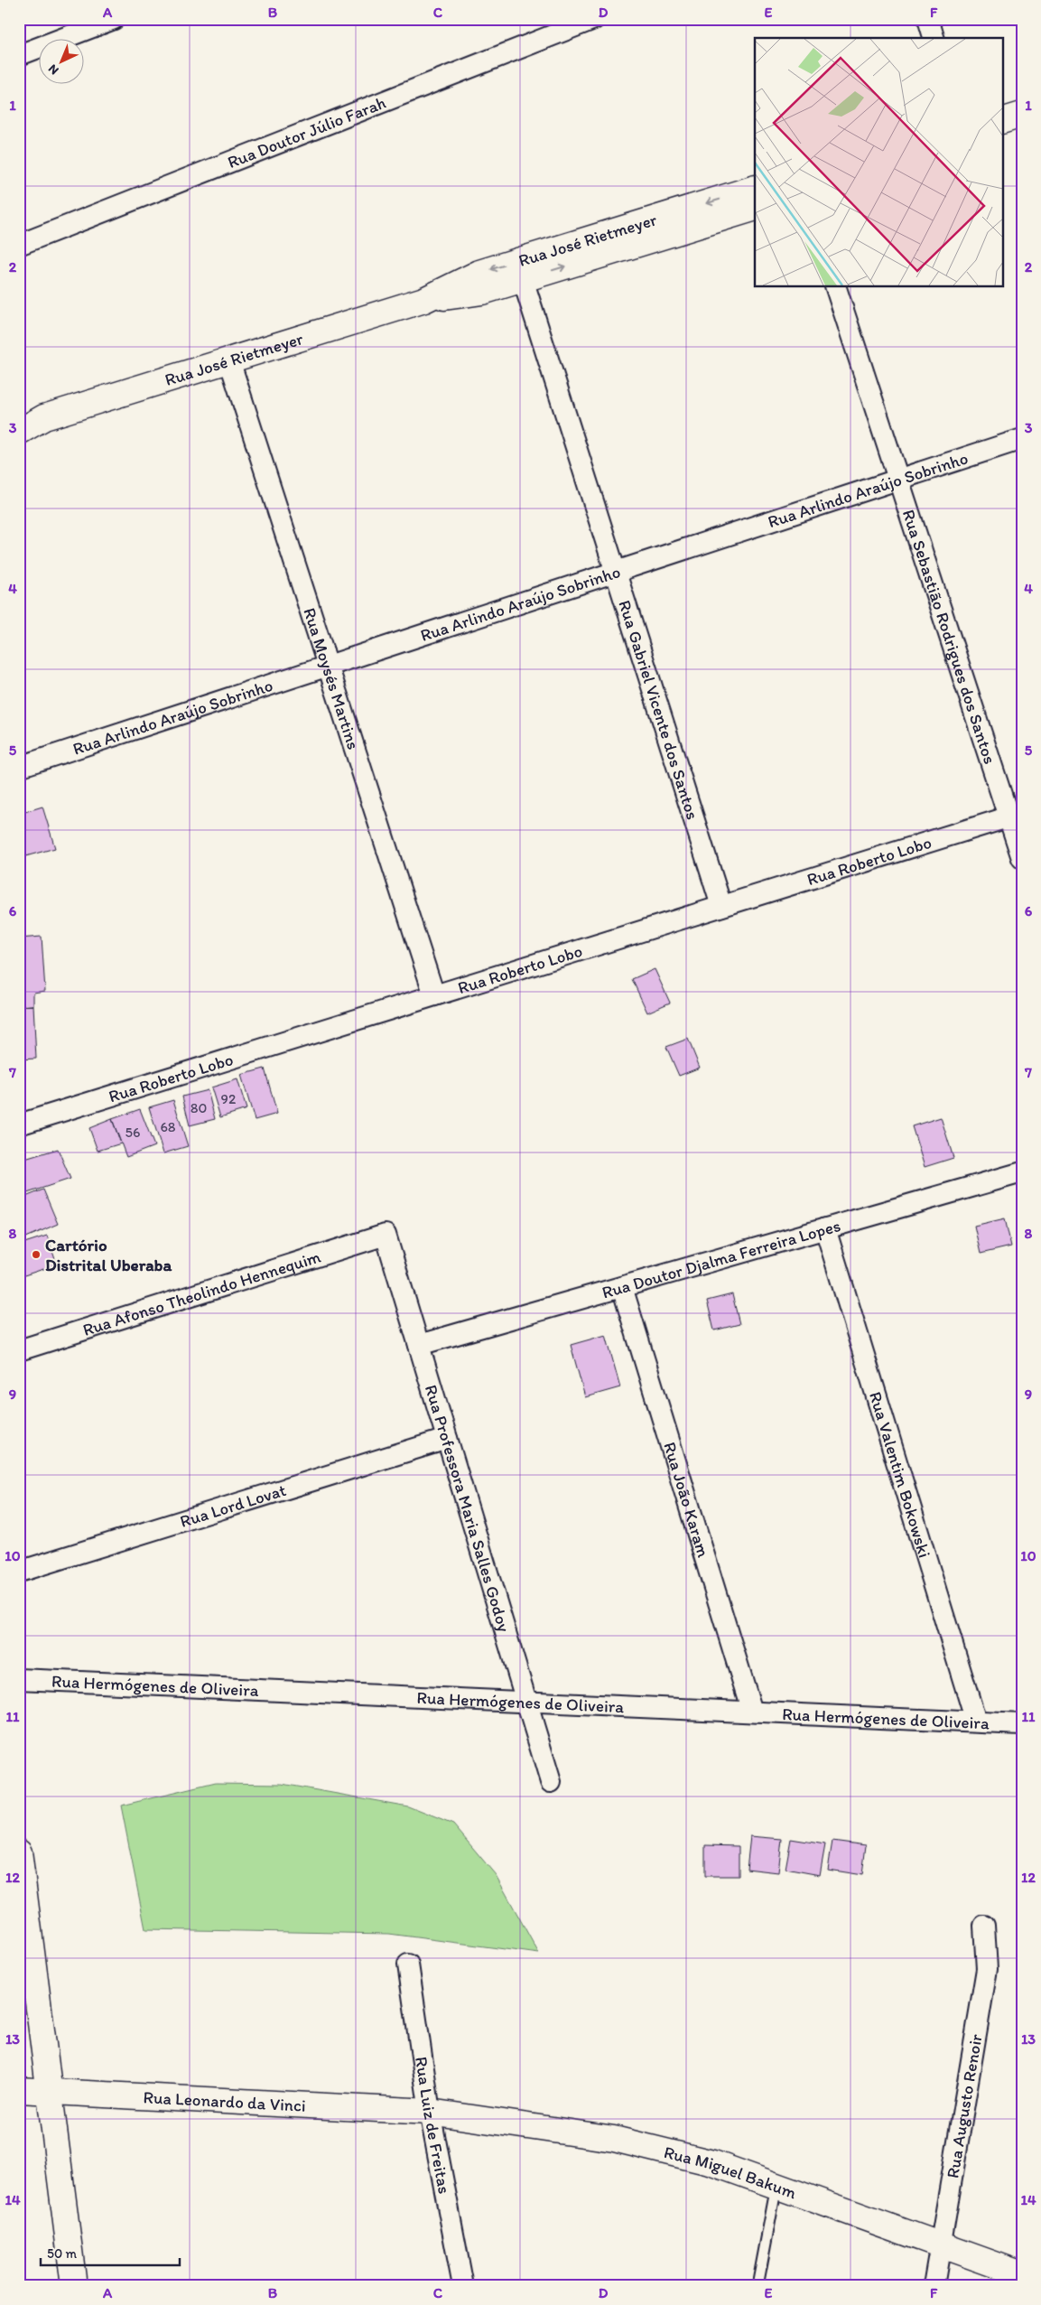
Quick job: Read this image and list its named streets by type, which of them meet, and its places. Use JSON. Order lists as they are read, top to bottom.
{
  "streets": {
    "street": [
      "Rua Doutor Júlio Farah",
      "Rua José Rietmeyer",
      "Rua Arlindo Araújo Sobrinho",
      "Rua Sebastião Rodrigues dos Santos",
      "Rua Moysés Martins",
      "Rua Gabriel Vicente dos Santos",
      "Rua Roberto Lobo",
      "Rua Doutor Djalma Ferreira Lopes",
      "Rua Afonso Theolindo Hennequim",
      "Rua Valentim Bokowski",
      "Rua João Karam",
      "Rua Lord Lovat",
      "Rua Professora Maria Salles Godoy",
      "Rua Hermógenes de Oliveira",
      "Rua Leonardo da Vinci",
      "Rua Augusto Renoir",
      "Rua Luiz de Freitas",
      "Rua Miguel Bakum"
    ]
  },
  "crossings": [
    ["Rua José Rietmeyer", "Rua Moysés Martins"],
    ["Rua José Rietmeyer", "Rua Gabriel Vicente dos Santos"],
    ["Rua Arlindo Araújo Sobrinho", "Rua Sebastião Rodrigues dos Santos"],
    ["Rua Arlindo Araújo Sobrinho", "Rua Moysés Martins"],
    ["Rua Arlindo Araújo Sobrinho", "Rua Gabriel Vicente dos Santos"],
    ["Rua Sebastião Rodrigues dos Santos", "Rua Roberto Lobo"],
    ["Rua Moysés Martins", "Rua Roberto Lobo"],
    ["Rua Gabriel Vicente dos Santos", "Rua Roberto Lobo"],
    ["Rua Doutor Djalma Ferreira Lopes", "Rua Valentim Bokowski"],
    ["Rua Doutor Djalma Ferreira Lopes", "Rua João Karam"],
    ["Rua Doutor Djalma Ferreira Lopes", "Rua Professora Maria Salles Godoy"],
    ["Rua Afonso Theolindo Hennequim", "Rua Professora Maria Salles Godoy"],
    ["Rua Valentim Bokowski", "Rua Hermógenes de Oliveira"],
    ["Rua João Karam", "Rua Hermógenes de Oliveira"],
    ["Rua Lord Lovat", "Rua Professora Maria Salles Godoy"],
    ["Rua Professora Maria Salles Godoy", "Rua Hermógenes de Oliveira"],
    ["Rua Leonardo da Vinci", "Rua Luiz de Freitas"],
    ["Rua Leonardo da Vinci", "Rua Miguel Bakum"],
    ["Rua Augusto Renoir", "Rua Miguel Bakum"],
    ["Rua Luiz de Freitas", "Rua Miguel Bakum"]
  ],
  "places": ["Cartório Distrital Uberaba"],
  "house_numbers": [
    "92",
    "80",
    "68",
    "56"
  ],
  "scale_bar": "50 m",
  "north": "bottom left",
  "grid": {
    "columns": [
      "A",
      "B",
      "C",
      "D",
      "E",
      "F"
    ],
    "rows": [
      "1",
      "2",
      "3",
      "4",
      "5",
      "6",
      "7",
      "8",
      "9",
      "10",
      "11",
      "12",
      "13",
      "14"
    ]
  }
}
